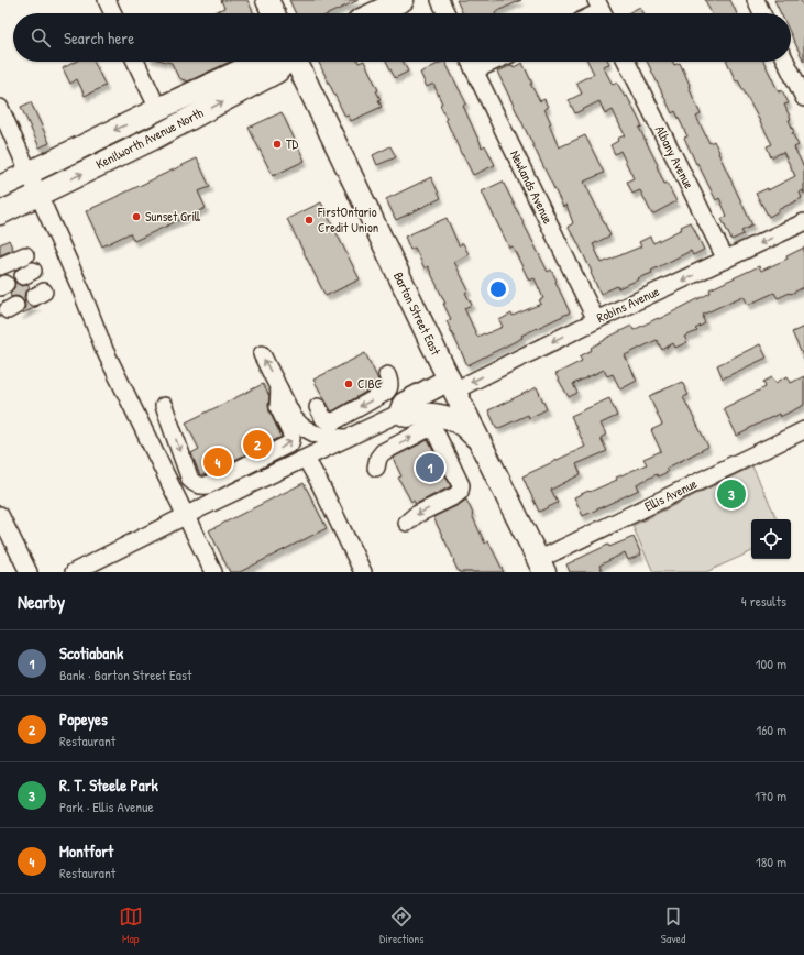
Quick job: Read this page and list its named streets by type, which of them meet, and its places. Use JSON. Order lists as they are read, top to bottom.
{
  "streets": {
    "main road": ["Kenilworth Avenue North", "Barton Street East"],
    "street": [
      "Albany Avenue",
      "Newlands Avenue",
      "Robins Avenue",
      "Ellis Avenue"
    ]
  },
  "crossings": [
    ["Albany Avenue", "Robins Avenue"],
    ["Newlands Avenue", "Robins Avenue"],
    ["Robins Avenue", "Barton Street East"],
    ["Barton Street East", "Ellis Avenue"]
  ],
  "one_way": ["Robins Avenue"],
  "places": [
    "TD",
    "Sunset Grill",
    "FirstOntario Credit Union",
    "CIBC"
  ],
  "page": {
    "search": "Search here",
    "pins": [
      "2",
      "4",
      "1",
      "3"
    ],
    "heading": ["Nearby", "4 results"],
    "list": [
      {
        "mark": "1",
        "name": "Scotiabank",
        "note": "Bank · Barton Street East",
        "value": "100 m"
      },
      {
        "mark": "2",
        "name": "Popeyes",
        "note": "Restaurant",
        "value": "160 m"
      },
      {
        "mark": "3",
        "name": "R. T. Steele Park",
        "note": "Park · Ellis Avenue",
        "value": "170 m"
      },
      {
        "mark": "4",
        "name": "Montfort",
        "note": "Restaurant",
        "value": "180 m"
      }
    ],
    "nav": ["Map", "Directions", "Saved"]
  }
}
